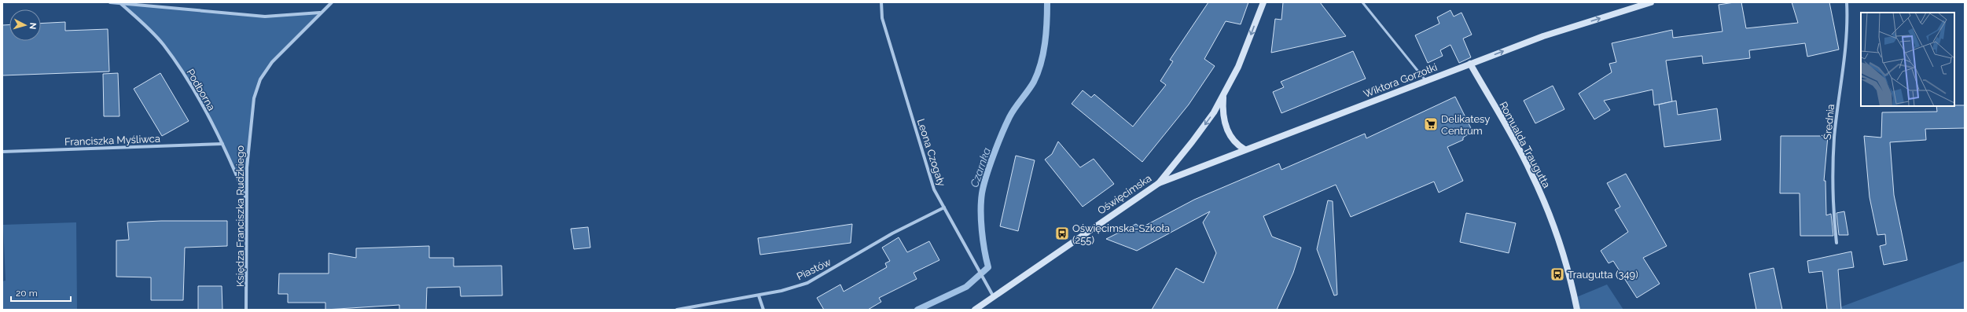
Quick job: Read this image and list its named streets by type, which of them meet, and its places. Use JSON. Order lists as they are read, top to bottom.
{
  "streets": {
    "main road": ["Wiktora Gorzołki", "Romualda Traugutta", "Oświęcimska"],
    "street": [
      "Podborna",
      "Średnia",
      "Franciszka Myśliwca",
      "Leona Czogały",
      "Księdza Franciszka Rudzkiego",
      "Piastów"
    ]
  },
  "crossings": [
    ["Wiktora Gorzołki", "Romualda Traugutta"],
    ["Wiktora Gorzołki", "Oświęcimska"],
    ["Podborna", "Franciszka Myśliwca"],
    ["Podborna", "Księdza Franciszka Rudzkiego"],
    ["Leona Czogały", "Oświęcimska"],
    ["Leona Czogały", "Piastów"]
  ],
  "one_way": ["Wiktora Gorzołki", "Oświęcimska"],
  "water": ["Czarnka"],
  "places": {
    "supermarket": ["Delikatesy Centrum"],
    "bus stop": ["Oświęcimska-Szkoła (255)", "Traugutta (349)"]
  },
  "scale_bar": "20 m",
  "north": "right"
}
